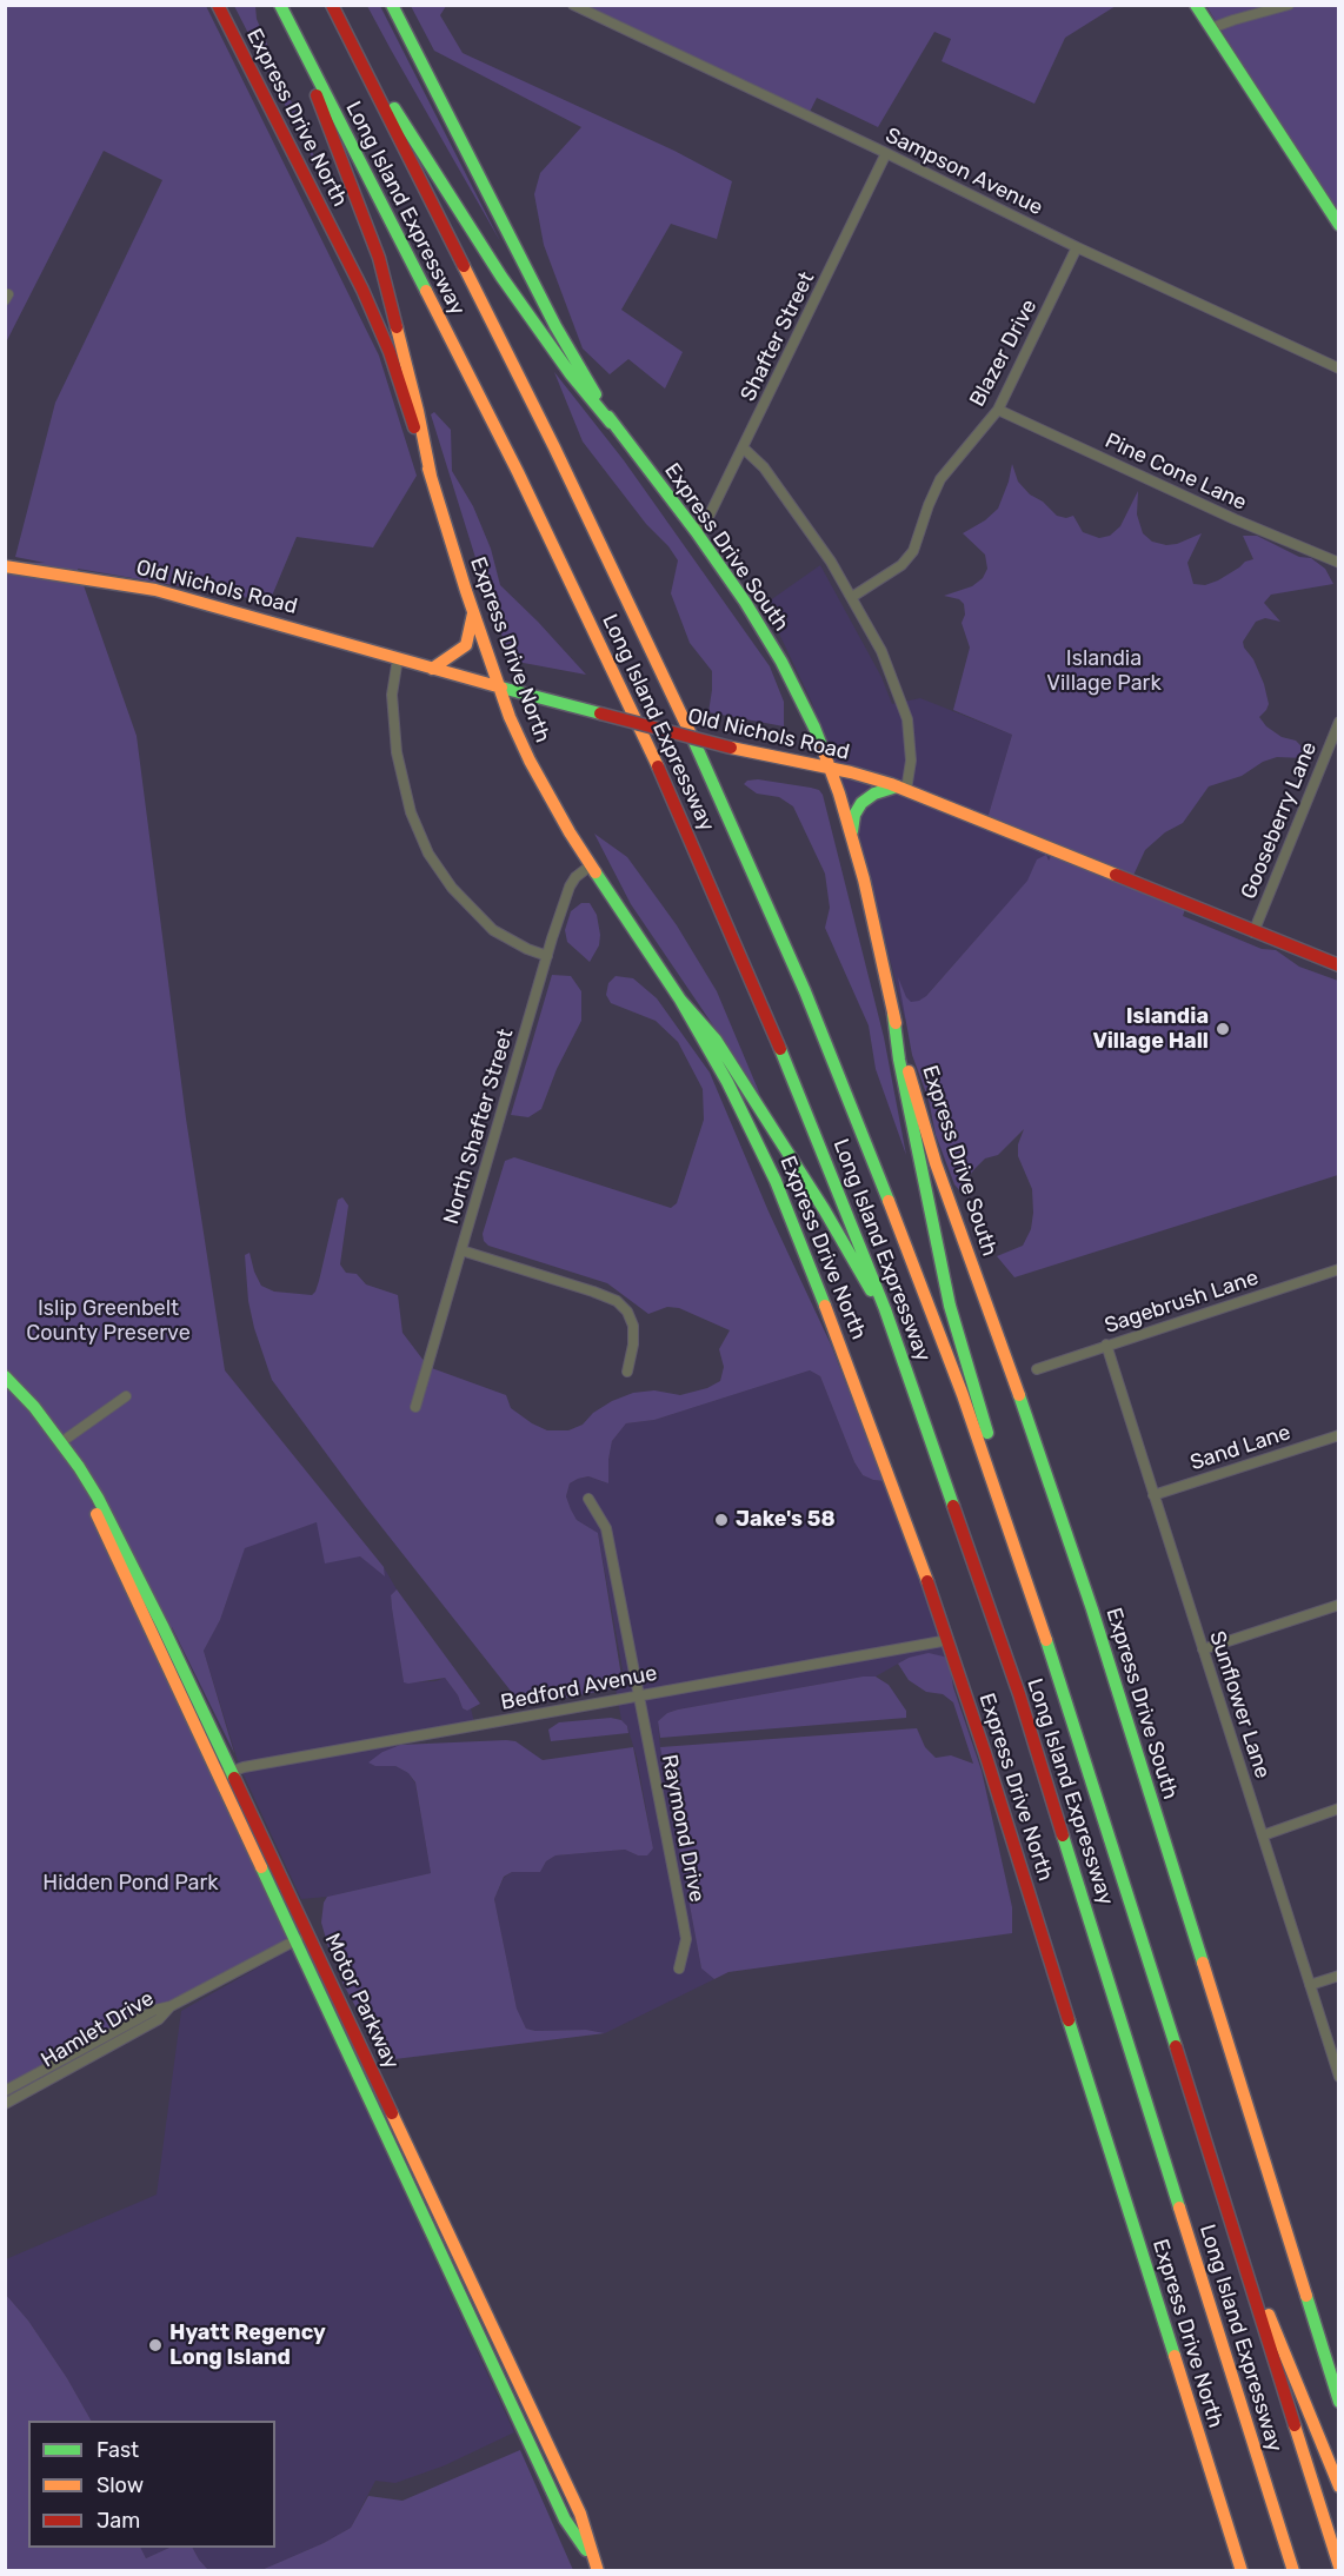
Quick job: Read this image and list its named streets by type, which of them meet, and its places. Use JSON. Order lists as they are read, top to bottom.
{
  "streets": {
    "main road": [
      "Express Drive North",
      "Long Island Expressway",
      "Express Drive South",
      "Old Nichols Road",
      "Motor Parkway"
    ],
    "street": [
      "Sampson Avenue",
      "Shafter Street",
      "Blazer Drive",
      "Pine Cone Lane",
      "Gooseberry Lane",
      "North Shafter Street",
      "Sagebrush Lane",
      "Sand Lane",
      "Bedford Avenue",
      "Sunflower Lane",
      "Raymond Drive",
      "Hamlet Drive"
    ]
  },
  "crossings": [
    ["Express Drive North", "Old Nichols Road"],
    ["Express Drive North", "North Shafter Street"],
    ["Express Drive North", "Bedford Avenue"],
    ["Sampson Avenue", "Shafter Street"],
    ["Sampson Avenue", "Blazer Drive"],
    ["Shafter Street", "Express Drive South"],
    ["Blazer Drive", "Pine Cone Lane"],
    ["Express Drive South", "Old Nichols Road"],
    ["Old Nichols Road", "Gooseberry Lane"],
    ["Sagebrush Lane", "Sunflower Lane"],
    ["Sand Lane", "Sunflower Lane"],
    ["Bedford Avenue", "Raymond Drive"],
    ["Bedford Avenue", "Motor Parkway"],
    ["Motor Parkway", "Hamlet Drive"]
  ],
  "parks": ["Islandia Village Park", "Islip Greenbelt County Preserve", "Hidden Pond Park"],
  "places": ["Islandia Village Hall", "Jake's 58", "Hyatt Regency Long Island"],
  "legend": ["Fast", "Slow", "Jam"]
}
